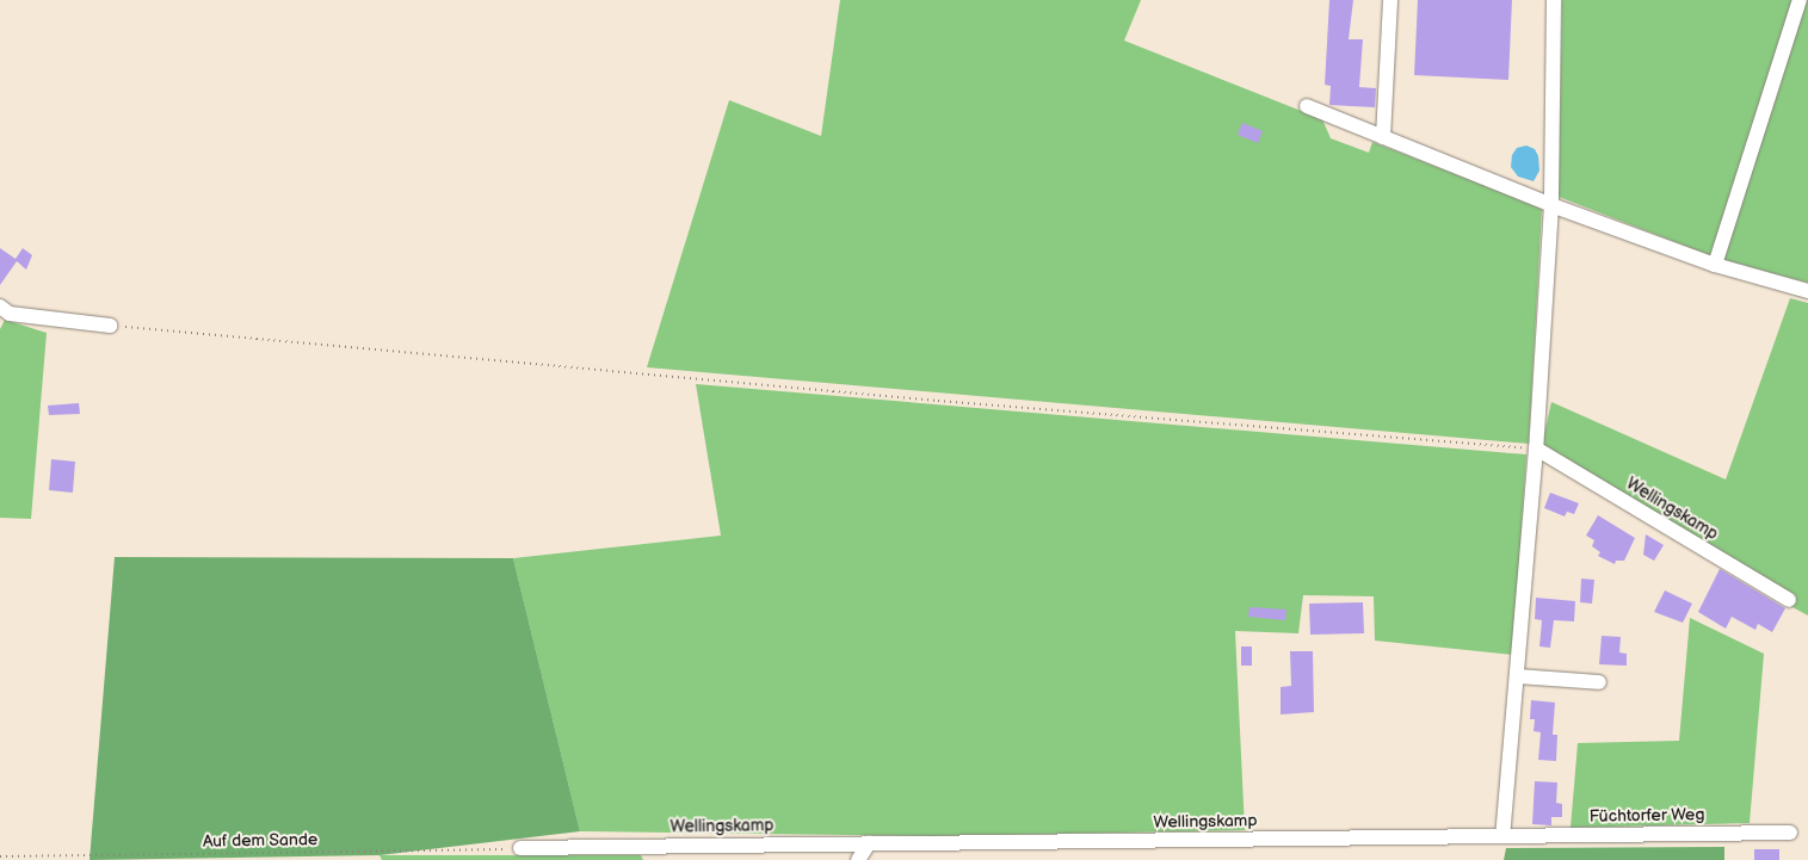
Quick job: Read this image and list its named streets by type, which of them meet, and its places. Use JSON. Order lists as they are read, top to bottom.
{
  "streets": {
    "street": ["Wellingskamp", "Füchtorfer Weg"],
    "path": ["Auf dem Sande"]
  },
  "crossings": [
    ["Wellingskamp", "Füchtorfer Weg"],
    ["Wellingskamp", "Auf dem Sande"]
  ]
}
